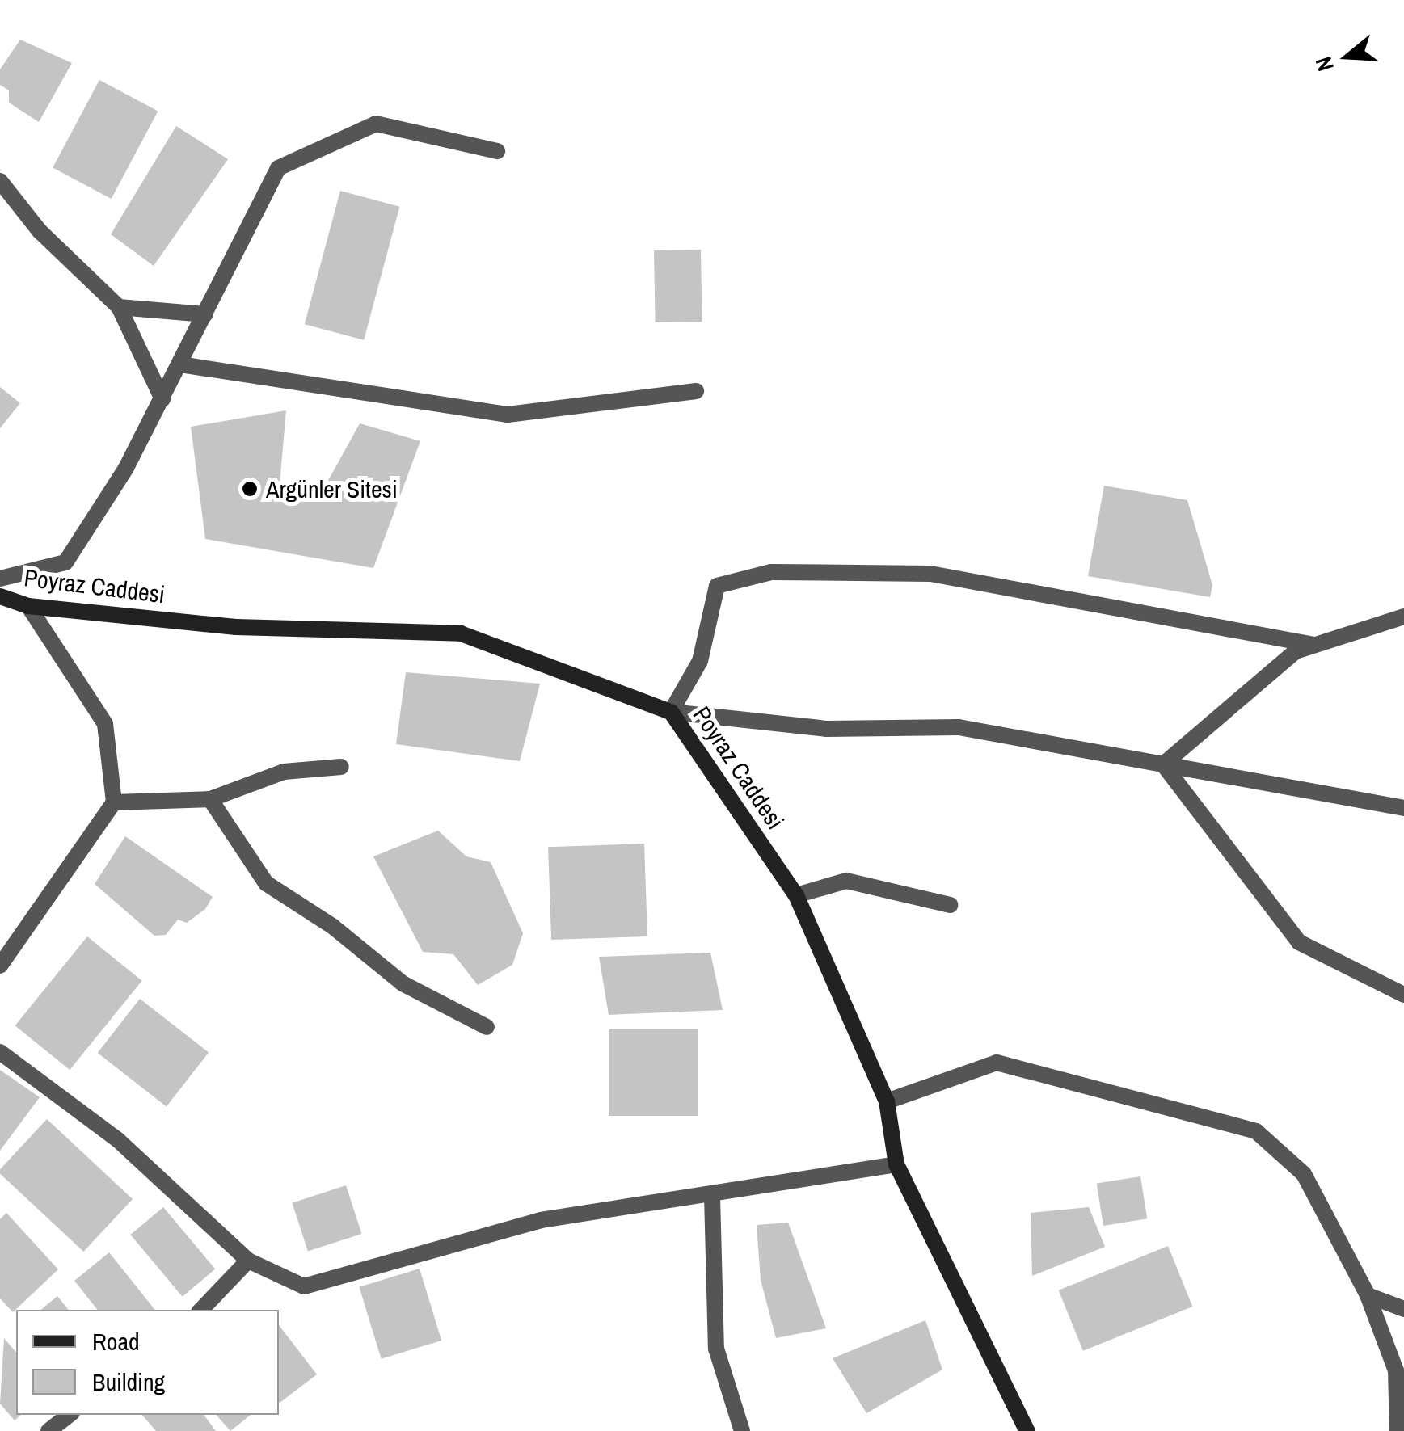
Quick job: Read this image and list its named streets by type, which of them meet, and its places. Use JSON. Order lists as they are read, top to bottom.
{
  "streets": {
    "street": ["Poyraz Caddesi"]
  },
  "places": ["Argünler Sitesi"],
  "legend": ["Road", "Building"],
  "north": "left"
}
